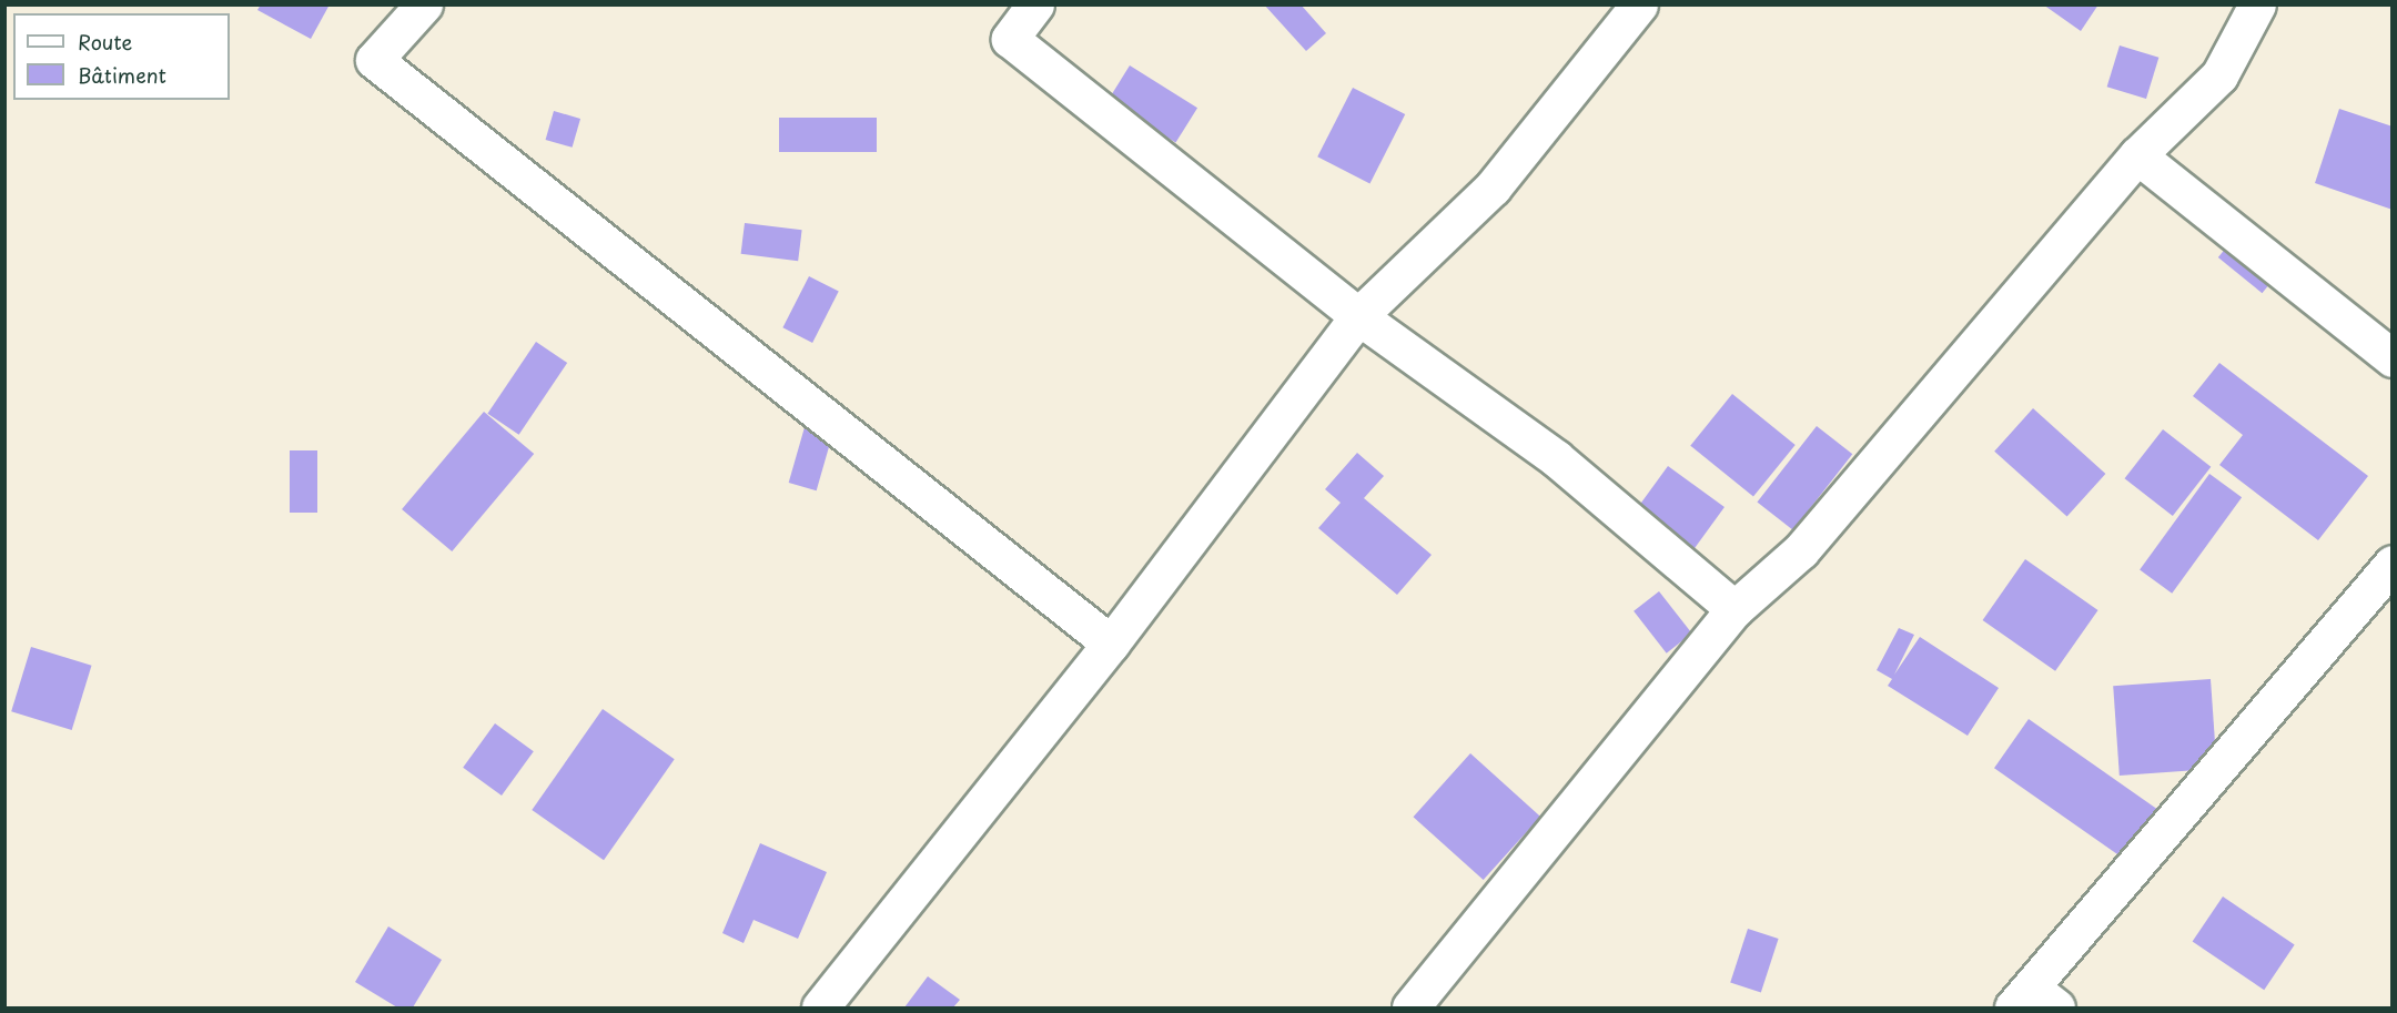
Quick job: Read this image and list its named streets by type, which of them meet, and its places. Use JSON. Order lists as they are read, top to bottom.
{
  "legend": ["Route", "Bâtiment"]
}
